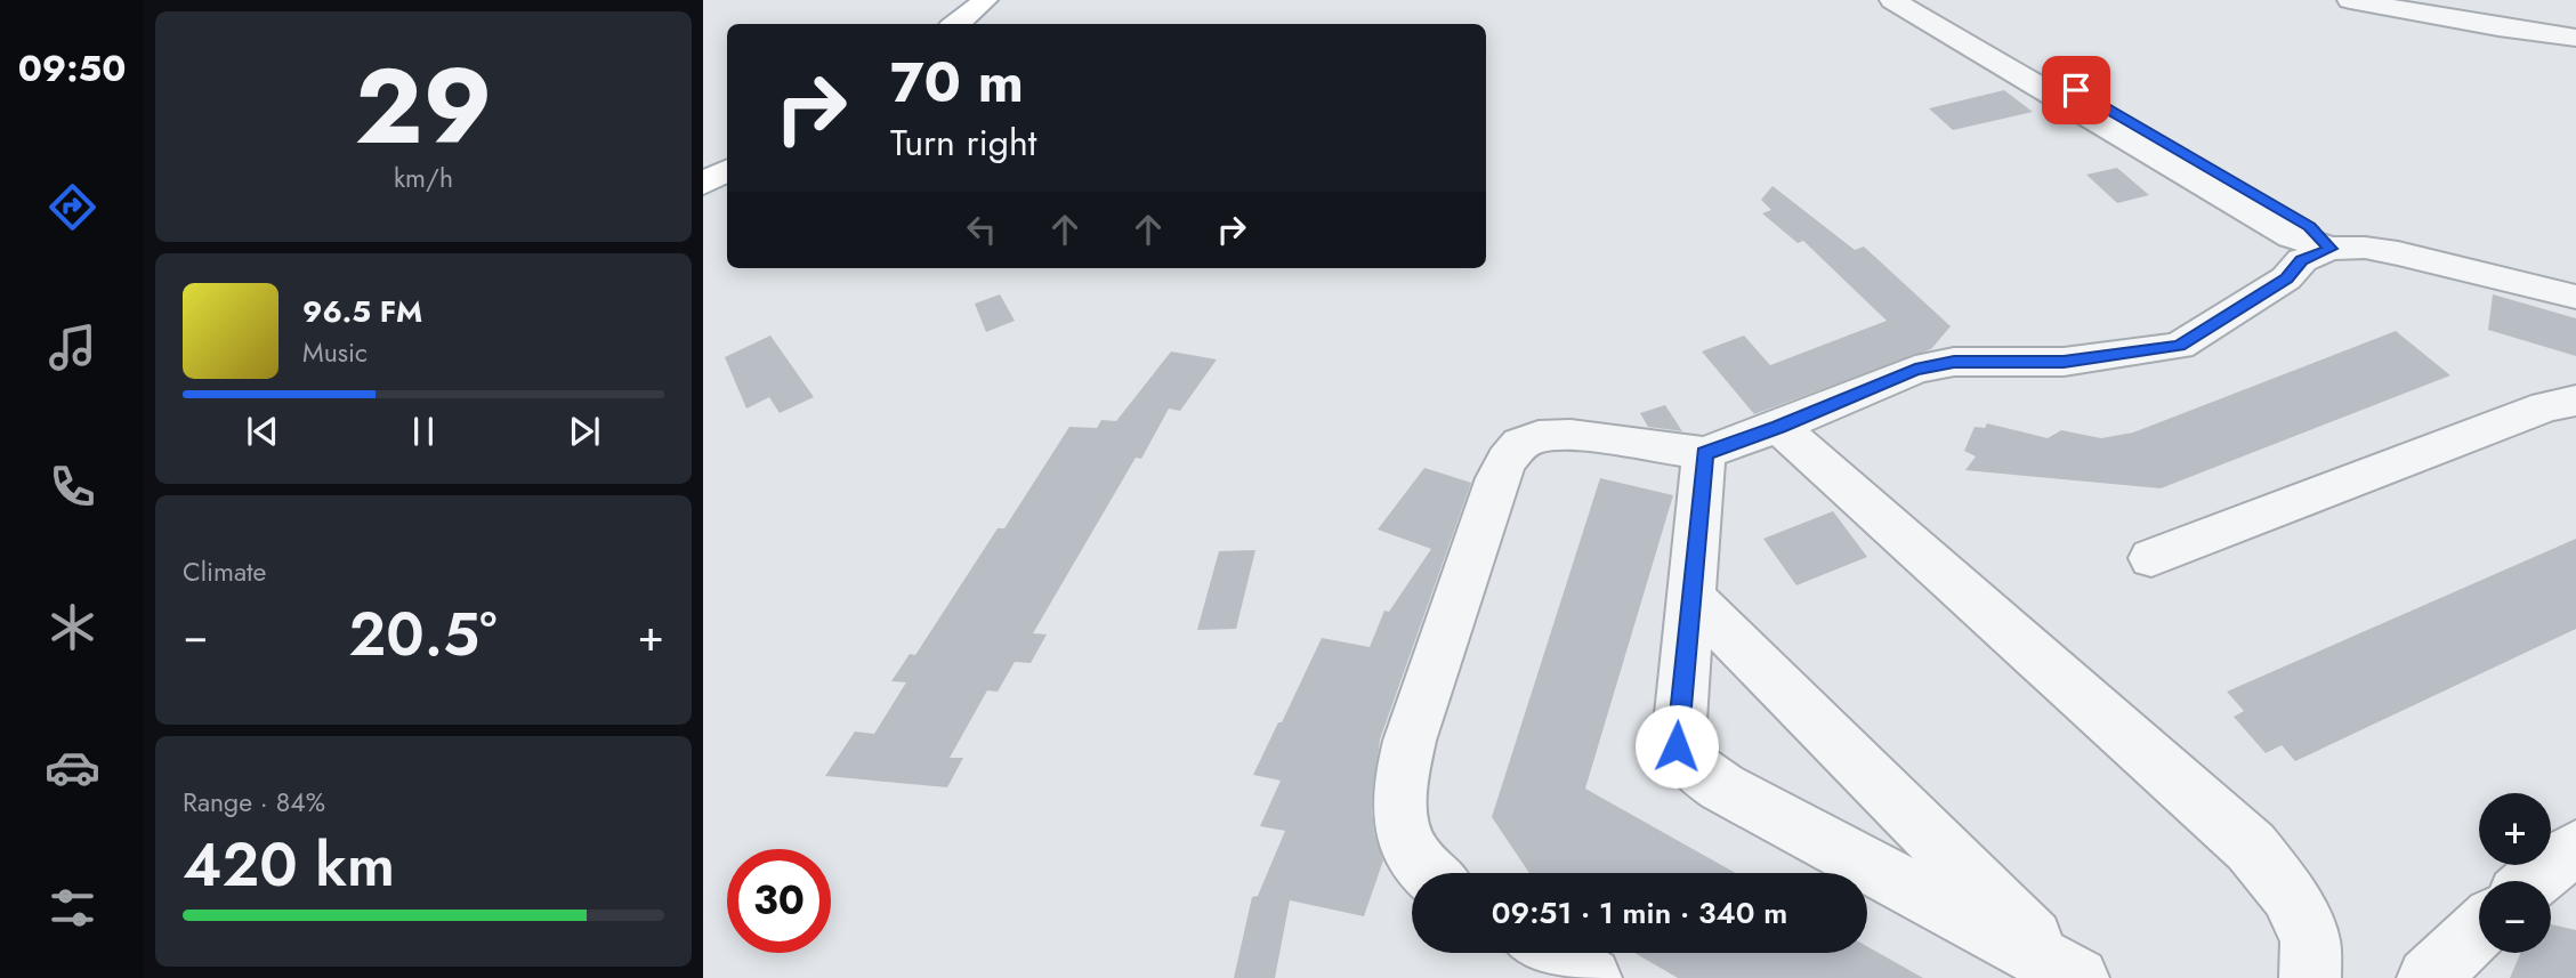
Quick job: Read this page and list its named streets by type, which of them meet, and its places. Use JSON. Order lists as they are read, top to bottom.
{
  "page": {
    "tabs": "09:50",
    "tile": [
      ["29", "km/h"],
      "Climate",
      ["Range · 84%", "420 km"]
    ],
    "turn": ["70 m", "Turn right"],
    "song": ["96.5 FM", "Music"],
    "heat": ["−", "20.5°", "+"],
    "map_buttons": ["+", "−"],
    "limit": "30",
    "trip": "09:51 · 1 min · 340 m"
  }
}
